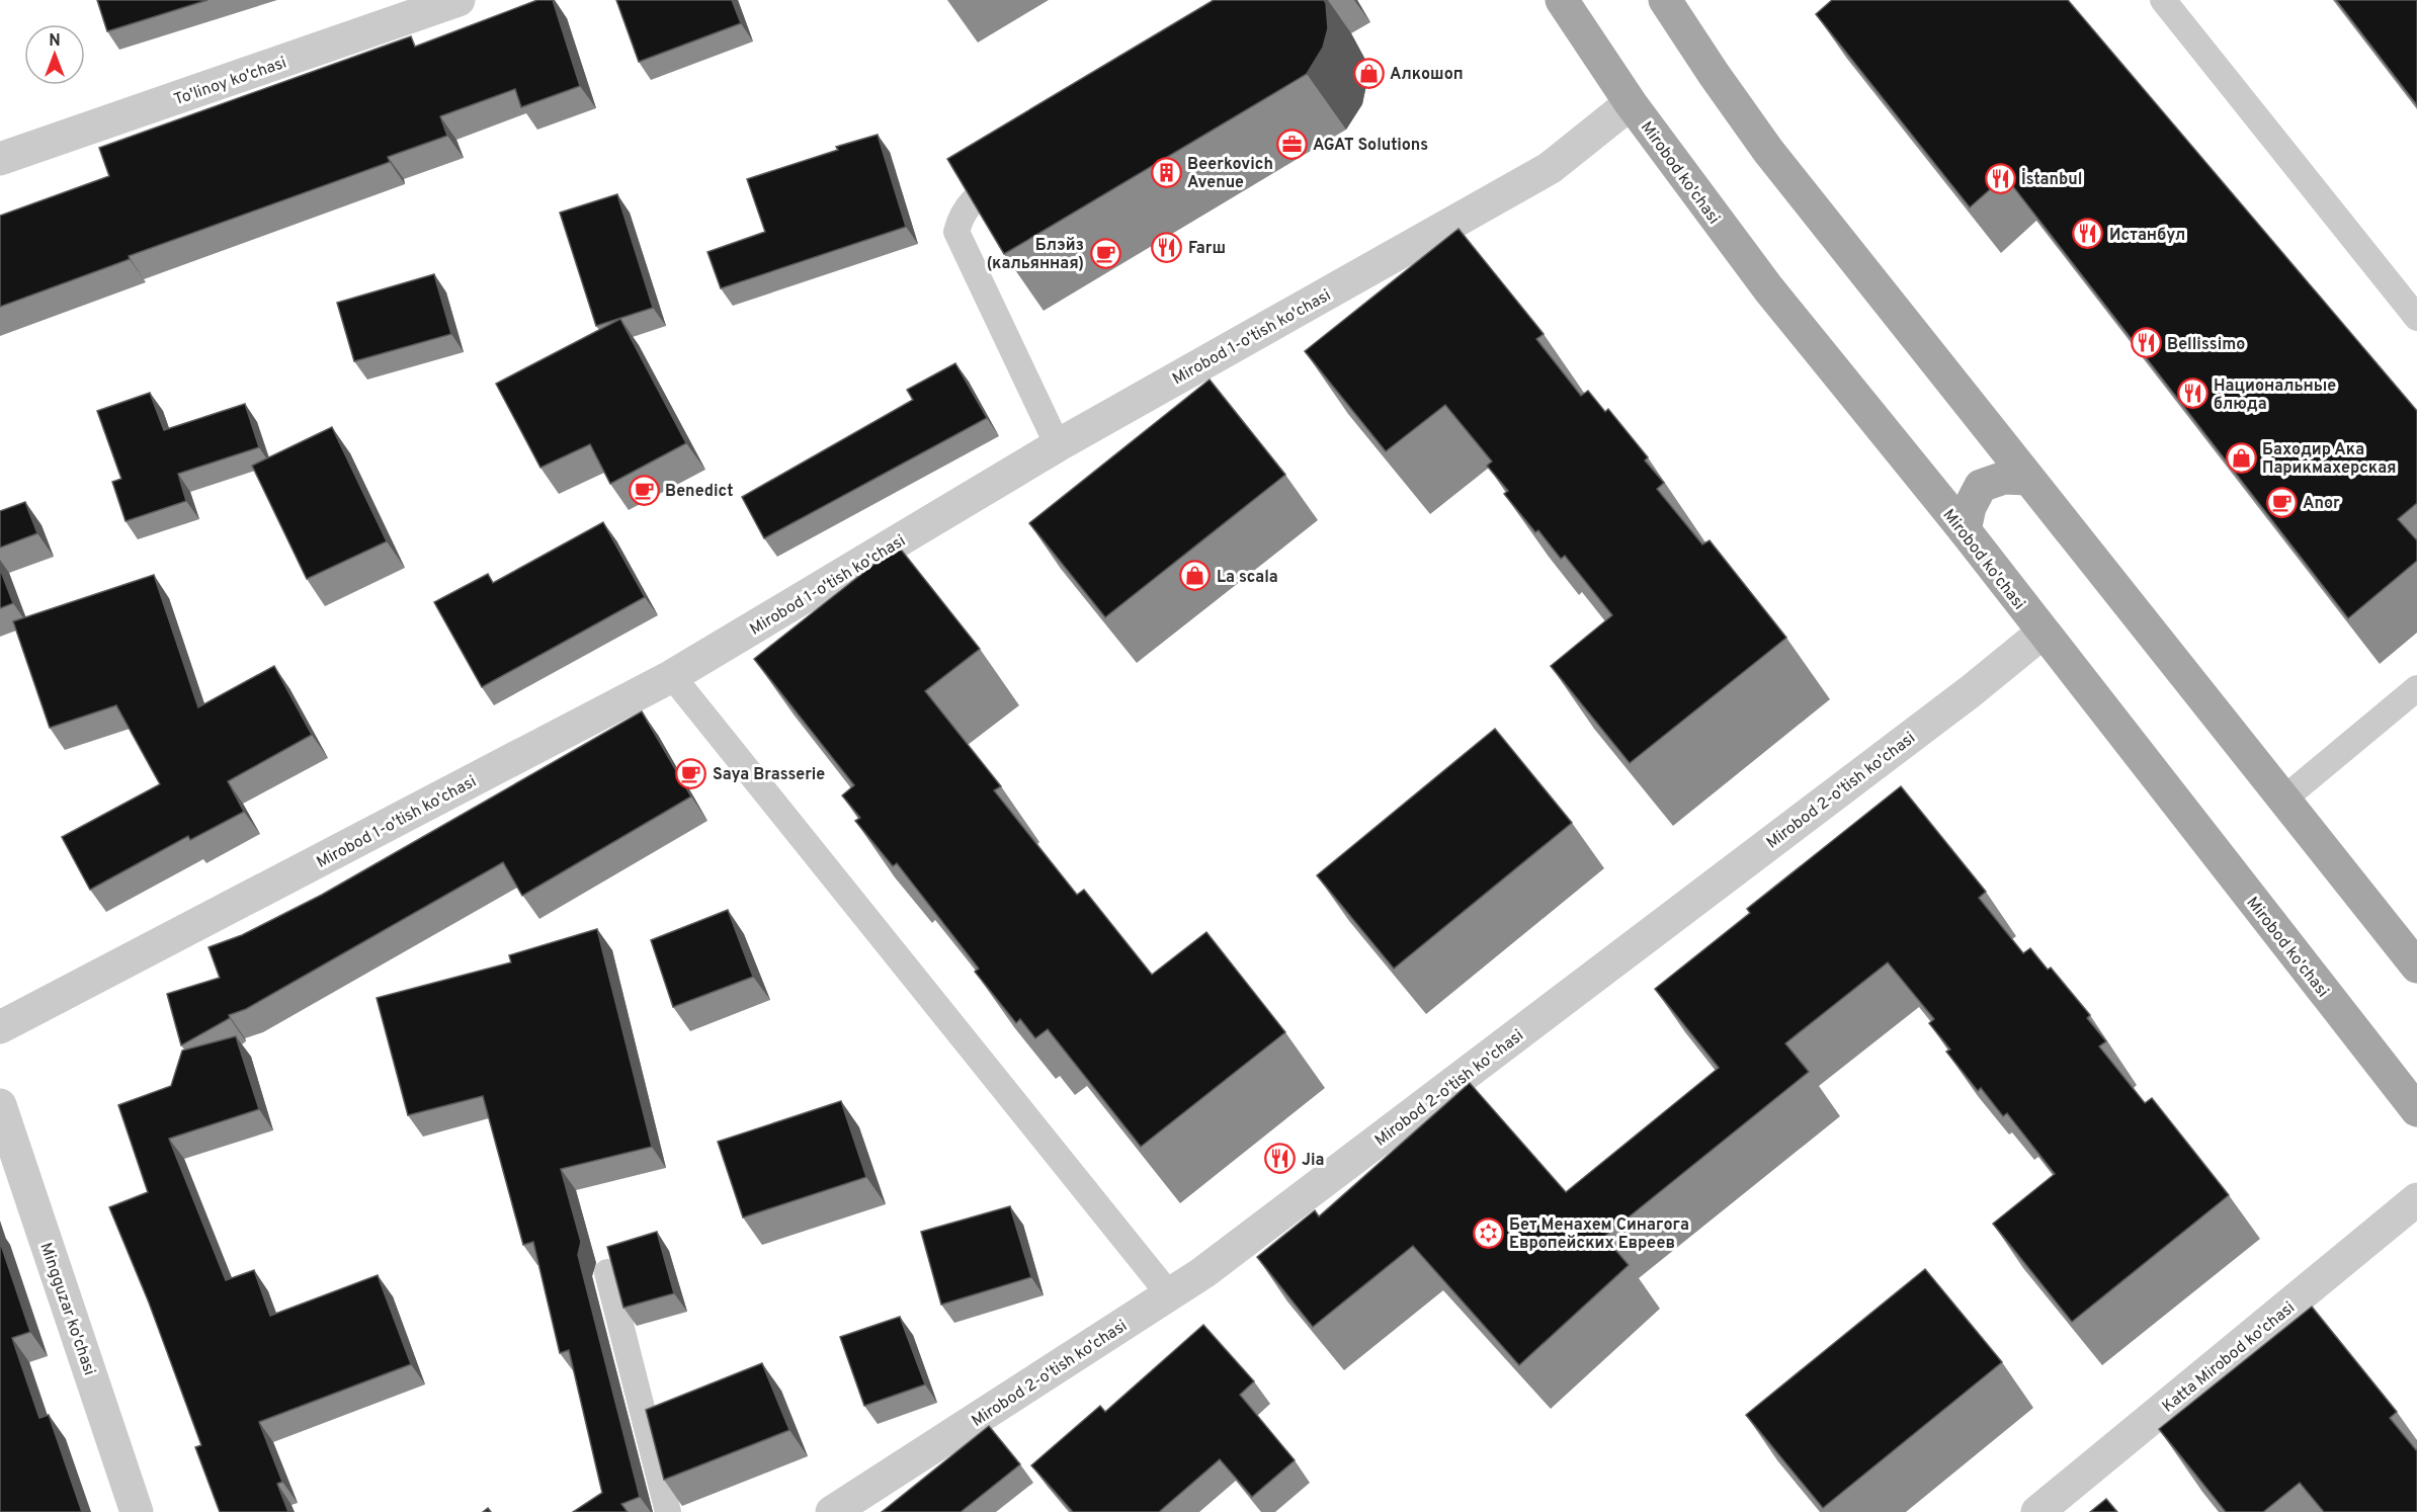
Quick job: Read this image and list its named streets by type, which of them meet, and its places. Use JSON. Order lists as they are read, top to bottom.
{
  "streets": {
    "main road": ["Mirobod ko'chasi"],
    "street": [
      "To'linoy ko'chasi",
      "Mirobod 1-o'tish ko'chasi",
      "Mirobod 2-o'tish ko'chasi",
      "Mingguzar ko'chasi",
      "Katta Mirobod ko'chasi"
    ]
  },
  "crossings": [
    ["Mirobod ko'chasi", "Mirobod 1-o'tish ko'chasi"],
    ["Mirobod ko'chasi", "Mirobod 2-o'tish ko'chasi"]
  ],
  "places": {
    "shop": ["Алкошоп", "Баходир Ака Парикмахерская", "La scala"],
    "office": ["AGAT Solutions"],
    "building": ["Beerkovich Avenue"],
    "restaurant": [
      "İstanbul",
      "Истанбул",
      "Farш",
      "Bellissimo",
      "Национальные блюда",
      "Jia"
    ],
    "cafe": [
      "Блэйз (кальянная)",
      "Benedict",
      "Anor",
      "Saya Brasserie"
    ],
    "synagogue": ["Бет Менахем Синагога Европейских Евреев"]
  },
  "north": "top"
}
